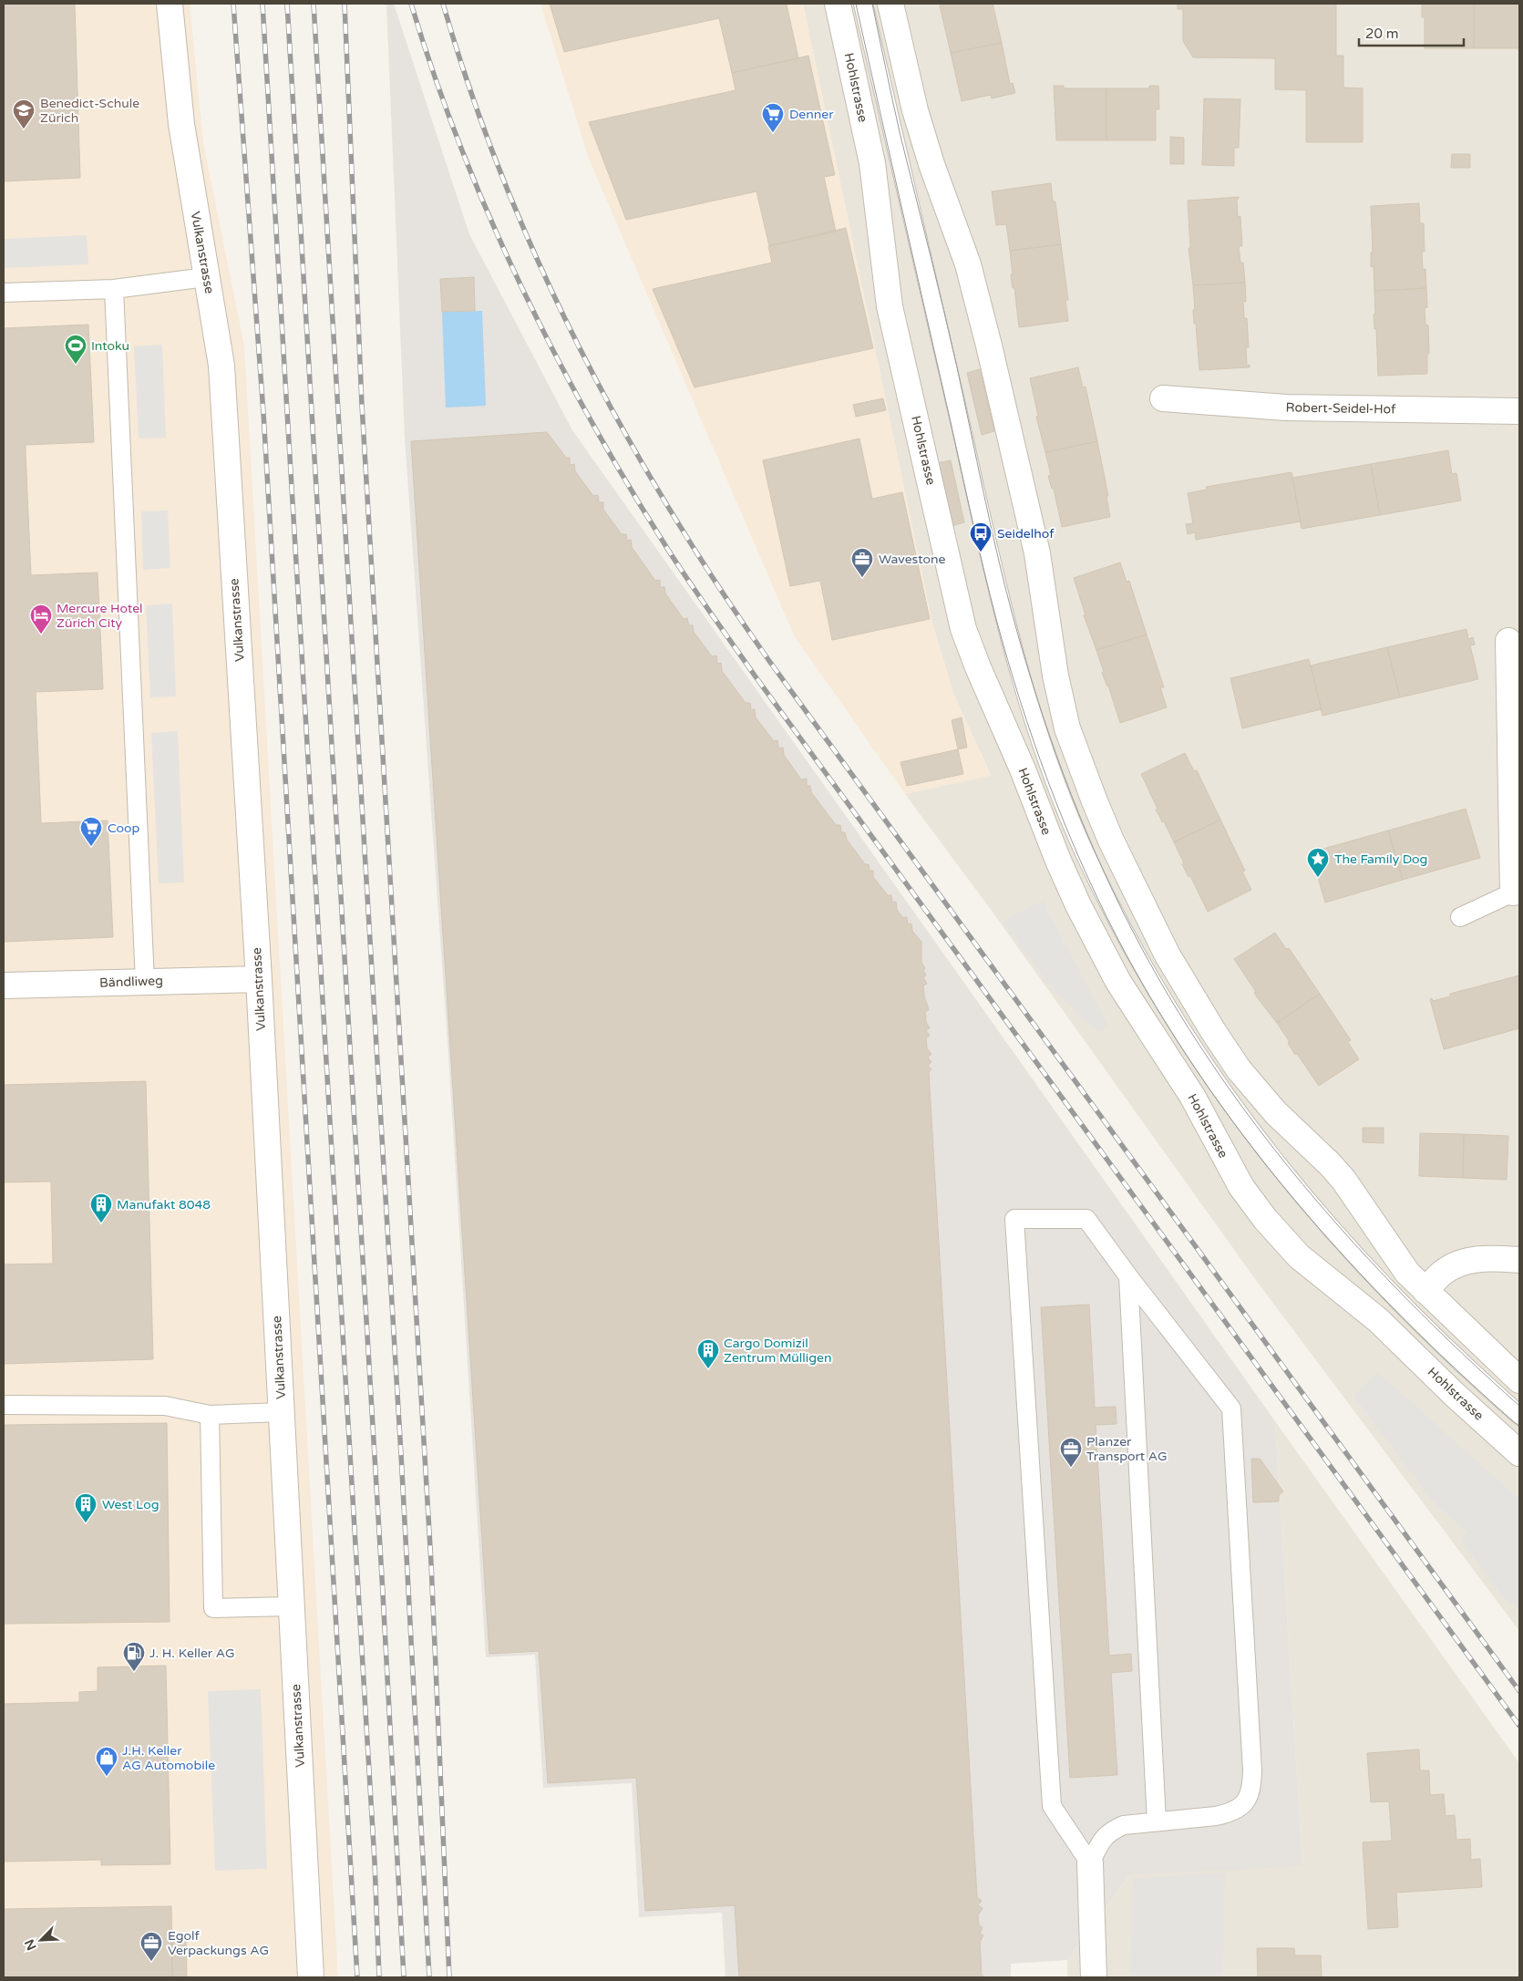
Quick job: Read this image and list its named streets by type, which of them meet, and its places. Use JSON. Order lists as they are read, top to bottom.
{
  "streets": {
    "street": [
      "Hohlstrasse",
      "Vulkanstrasse",
      "Robert-Seidel-Hof",
      "Bändliweg"
    ]
  },
  "crossings": [
    ["Vulkanstrasse", "Bändliweg"]
  ],
  "places": {
    "school or university": ["Benedict-Schule Zürich"],
    "supermarket": ["Denner", "Coop"],
    "sports": ["Intoku"],
    "bus stop": ["Seidelhof"],
    "office": ["Wavestone", "Planzer Transport AG", "Egolf Verpackungs AG"],
    "hotel": ["Mercure Hotel Zürich City"],
    "place": ["The Family Dog"],
    "building": ["Manufakt 8048", "Cargo Domizil Zentrum Mülligen", "West Log"],
    "fuel station": ["J. H. Keller AG"],
    "shop": ["J.H. Keller AG Automobile"]
  },
  "scale_bar": "20 m",
  "north": "bottom left"
}
